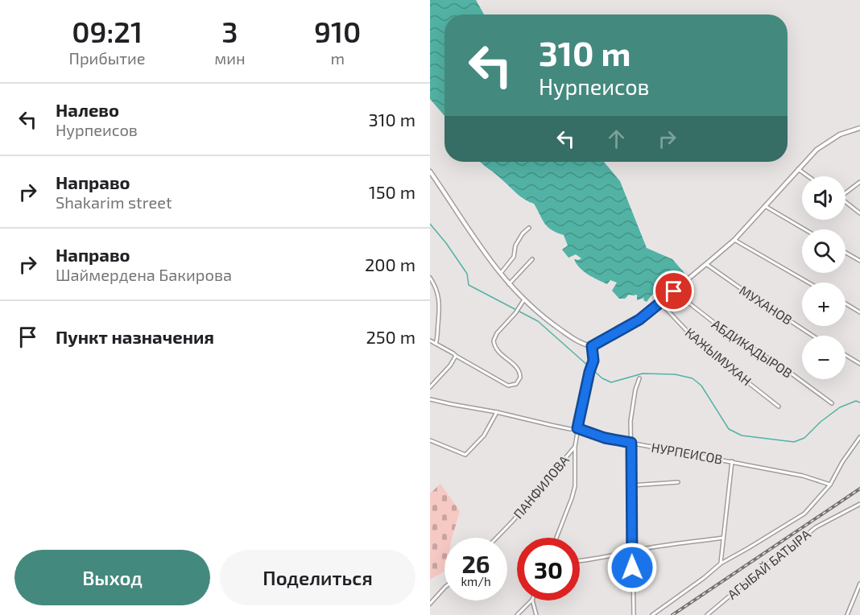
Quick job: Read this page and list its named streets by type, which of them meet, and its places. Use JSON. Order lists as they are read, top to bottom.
{
  "streets": {
    "street": [
      "МУХАНОВ",
      "АБДИКАДЫРОВ",
      "КАЖЫМУХАН",
      "НУРПЕИСОВ",
      "ПАНФИЛОВА",
      "АГЫБАЙ БАТЫРА"
    ]
  },
  "crossings": [
    ["НУРПЕИСОВ", "АГЫБАЙ БАТЫРА"]
  ],
  "page": {
    "eta": [
      "09:21",
      "Прибытие",
      "3",
      "мин",
      "910",
      "m"
    ],
    "turn": ["310 m", "Нурпеисов"],
    "list": [
      {
        "name": "Налево",
        "note": "Нурпеисов",
        "value": "310 m"
      },
      {
        "name": "Направо",
        "note": "Shakarim street",
        "value": "150 m"
      },
      {
        "name": "Направо",
        "note": "Шаймердена Бакирова",
        "value": "200 m"
      },
      {
        "name": "Пункт назначения",
        "value": "250 m"
      }
    ],
    "map_buttons": ["+", "−"],
    "speed": "26 km/h",
    "limit": "30",
    "buttons": ["Выход", "Поделиться"]
  }
}
